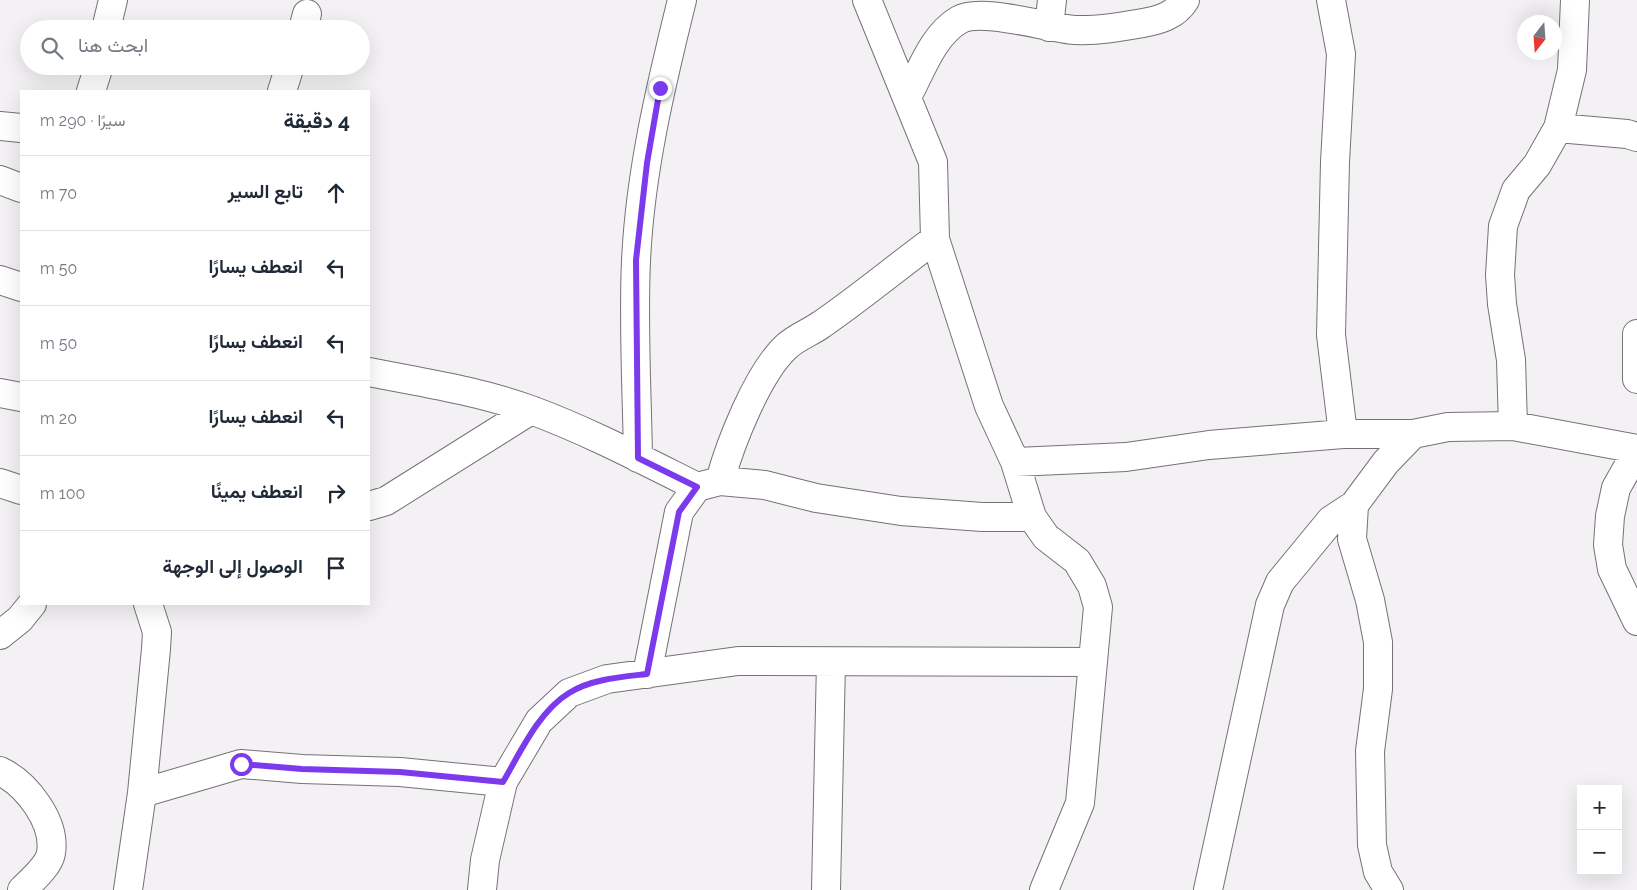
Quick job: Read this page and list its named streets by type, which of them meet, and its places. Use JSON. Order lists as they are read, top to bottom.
{
  "north": "bottom",
  "page": {
    "search": "ابحث هنا",
    "heading": ["4 دقيقة", "سيرًا · 290 m"],
    "list": [
      ["تابع السير", "70 m"],
      ["انعطف يسارًا", "50 m"],
      ["انعطف يسارًا", "50 m"],
      ["انعطف يسارًا", "20 m"],
      ["انعطف يمينًا", "100 m"],
      "الوصول إلى الوجهة"
    ],
    "map_buttons": ["+", "−"]
  }
}
